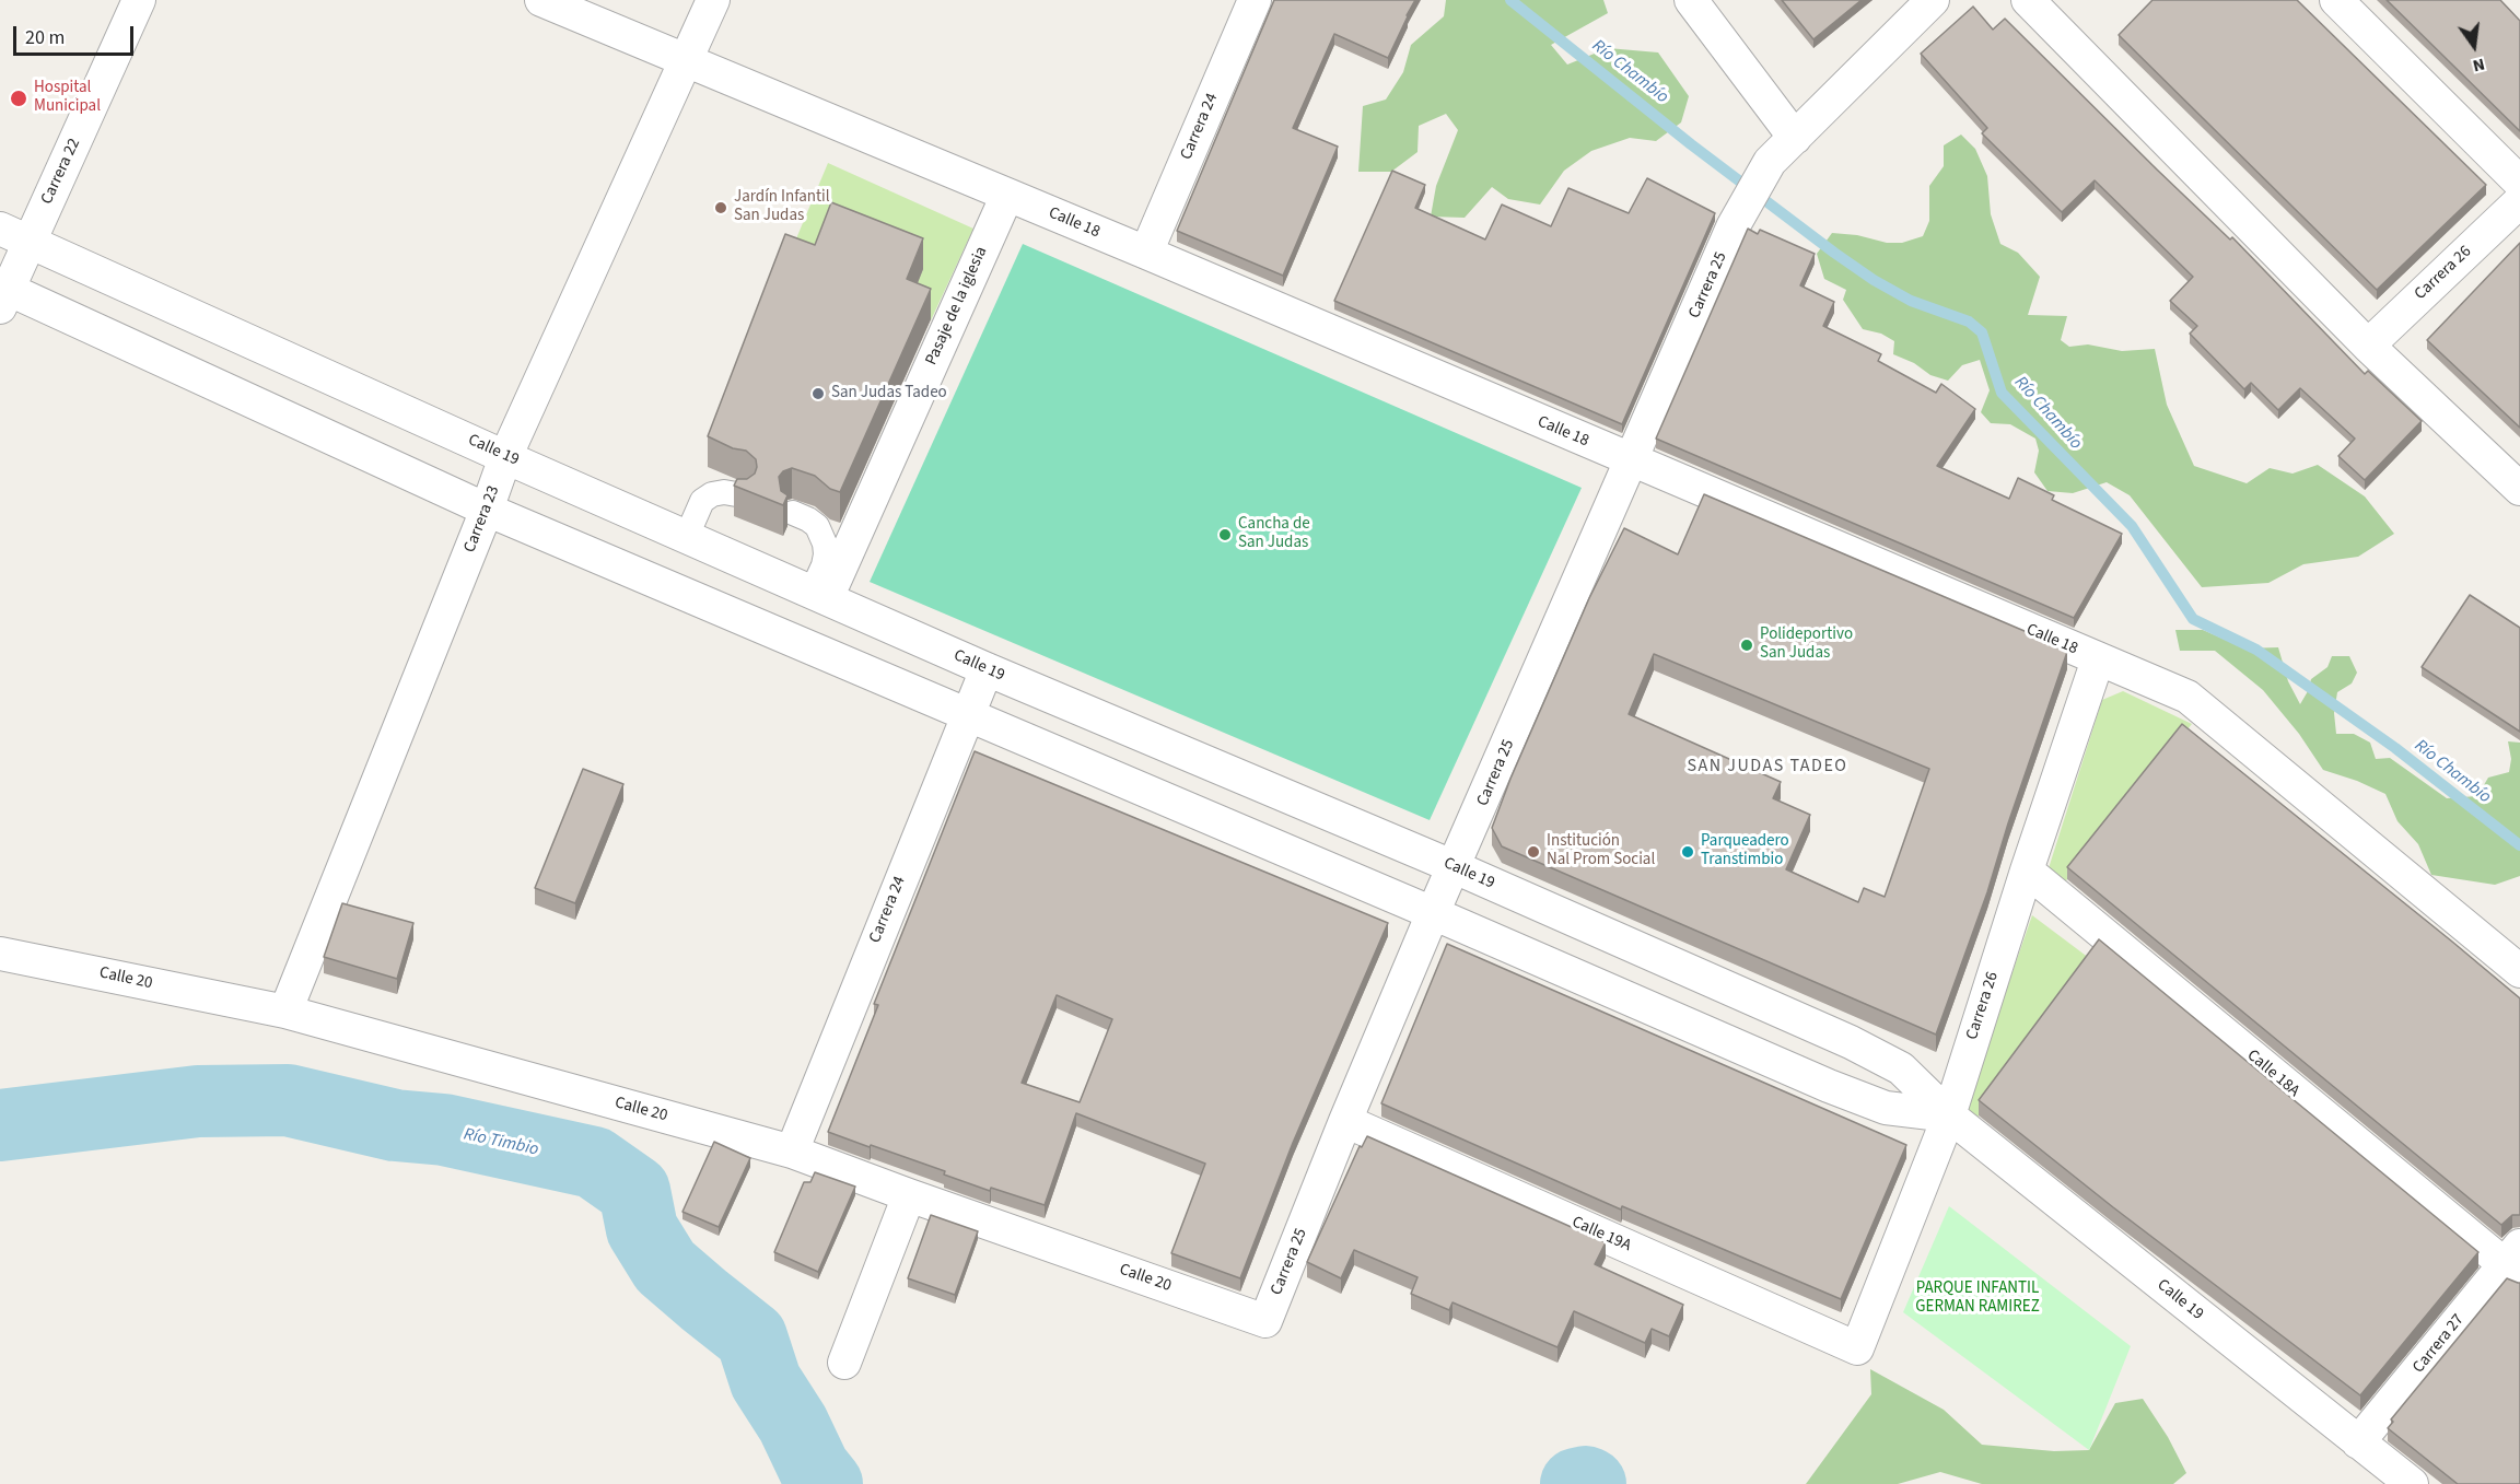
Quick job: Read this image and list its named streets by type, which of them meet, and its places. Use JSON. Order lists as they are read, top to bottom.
{
  "streets": {
    "street": [
      "Carrera 24",
      "Carrera 22",
      "Calle 18",
      "Carrera 26",
      "Carrera 25",
      "Pasaje de la iglesia",
      "Calle 19",
      "Carrera 23",
      "Calle 20",
      "Calle 18A",
      "Calle 19A",
      "Carrera 27"
    ]
  },
  "crossings": [
    ["Carrera 24", "Calle 18"],
    ["Carrera 24", "Calle 19"],
    ["Carrera 24", "Calle 20"],
    ["Carrera 22", "Calle 19"],
    ["Calle 18", "Carrera 26"],
    ["Calle 18", "Carrera 25"],
    ["Calle 18", "Pasaje de la iglesia"],
    ["Calle 18", "Carrera 23"],
    ["Carrera 26", "Calle 19"],
    ["Carrera 26", "Calle 18A"],
    ["Carrera 26", "Calle 19A"],
    ["Carrera 25", "Calle 19"],
    ["Carrera 25", "Calle 20"],
    ["Carrera 25", "Calle 19A"],
    ["Pasaje de la iglesia", "Calle 19"],
    ["Calle 19", "Carrera 23"],
    ["Calle 19", "Carrera 27"],
    ["Carrera 23", "Calle 20"],
    ["Calle 18A", "Carrera 27"]
  ],
  "districts": ["SAN JUDAS TADEO"],
  "water": ["Río Chambío", "Río Timbio"],
  "parks": ["PARQUE INFANTIL GERMAN RAMIREZ"],
  "places": [
    "Hospital Municipal",
    "Jardín Infantil San Judas",
    "San Judas Tadeo",
    "Cancha de San Judas",
    "Polideportivo San Judas",
    "Institución Nal Prom Social",
    "Parqueadero Transtimbio"
  ],
  "scale_bar": "20 m",
  "north": "bottom"
}
